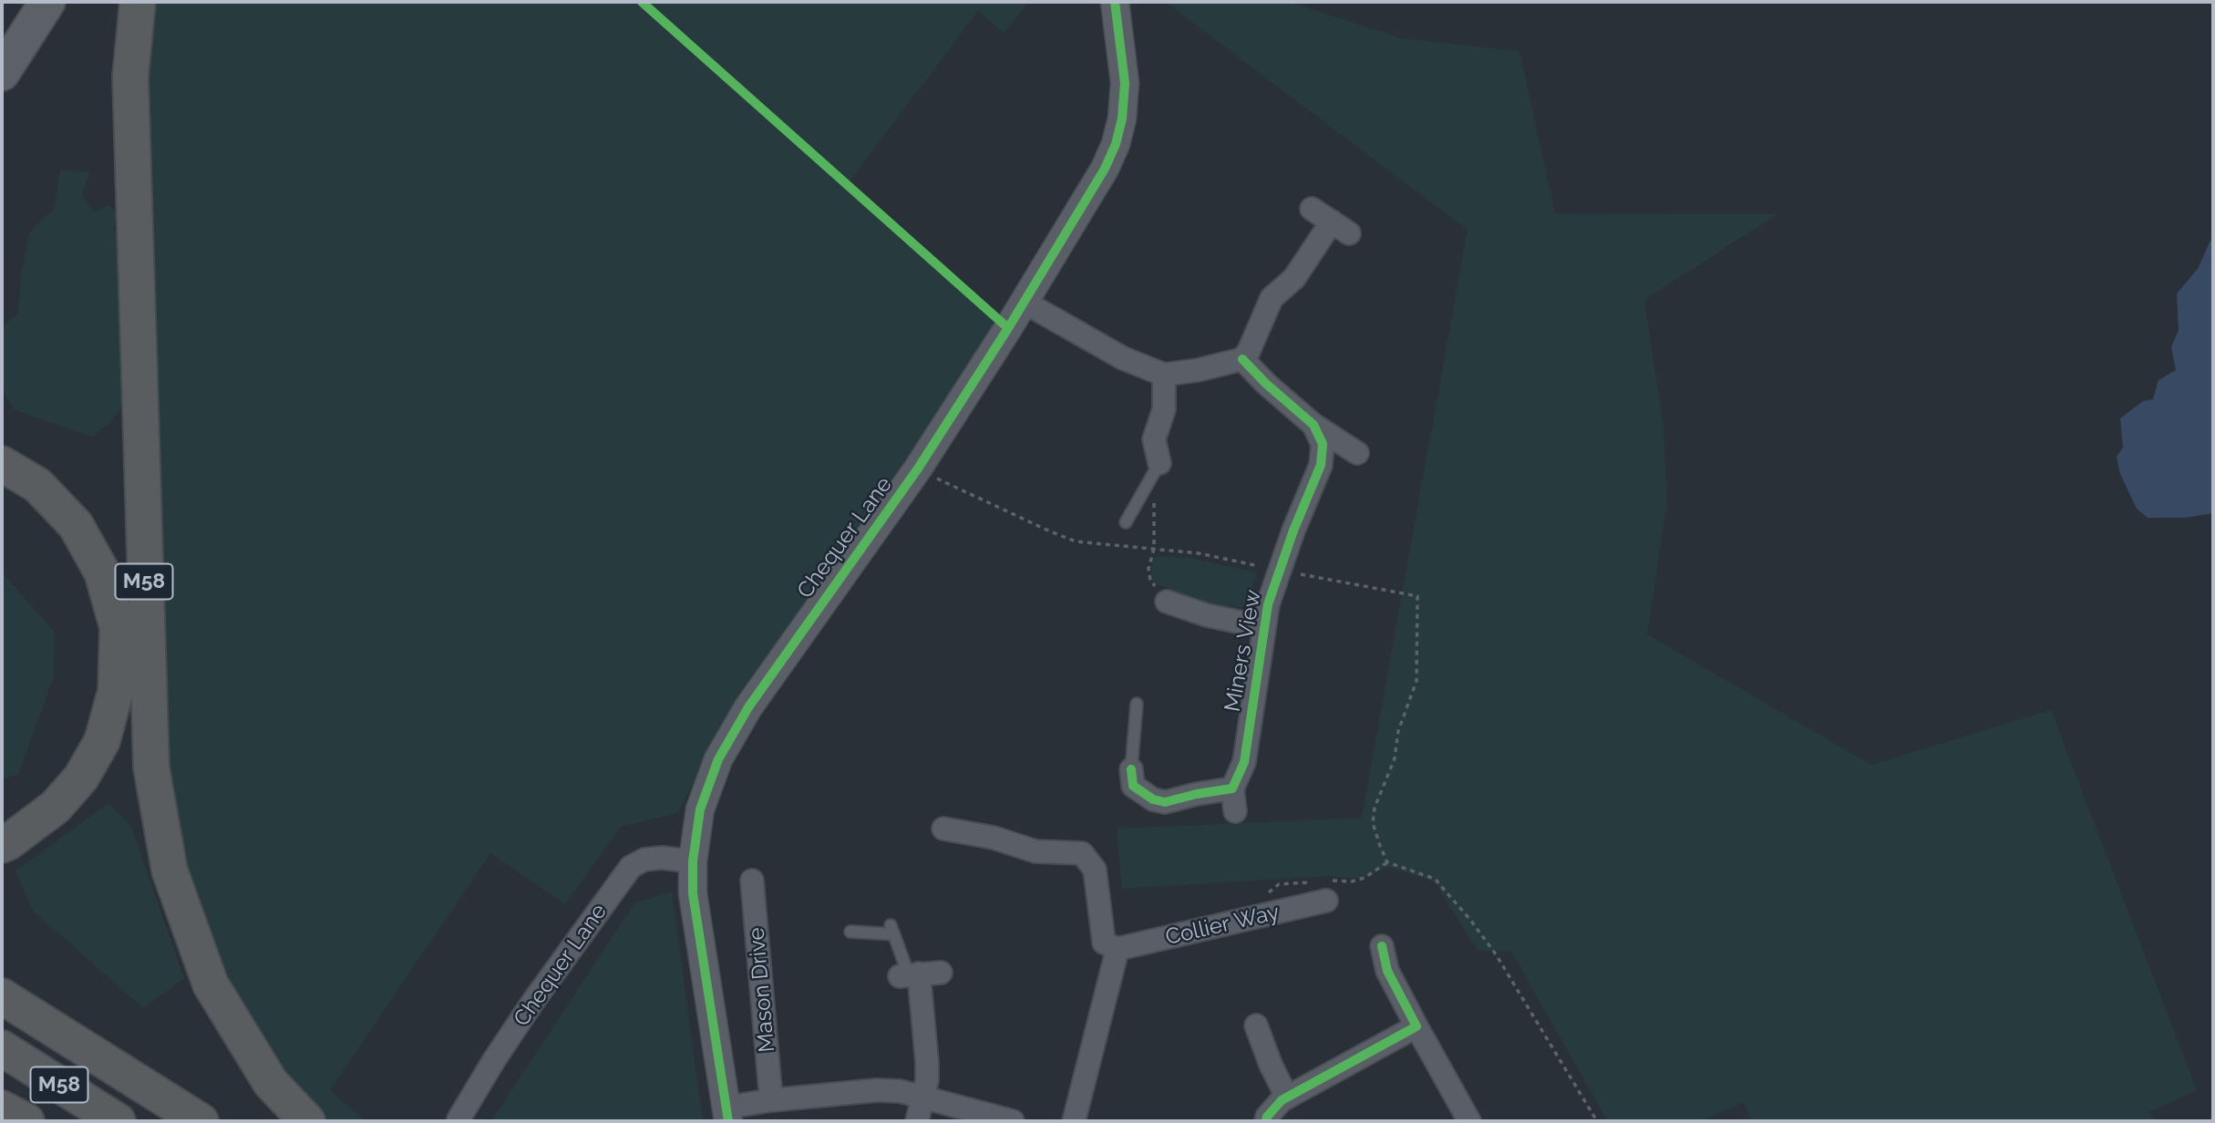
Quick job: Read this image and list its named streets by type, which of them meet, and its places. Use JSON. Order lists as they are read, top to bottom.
{
  "streets": {
    "highway": ["M58"],
    "street": [
      "Chequer Lane",
      "Miners View",
      "Collier Way",
      "Mason Drive"
    ]
  }
}
